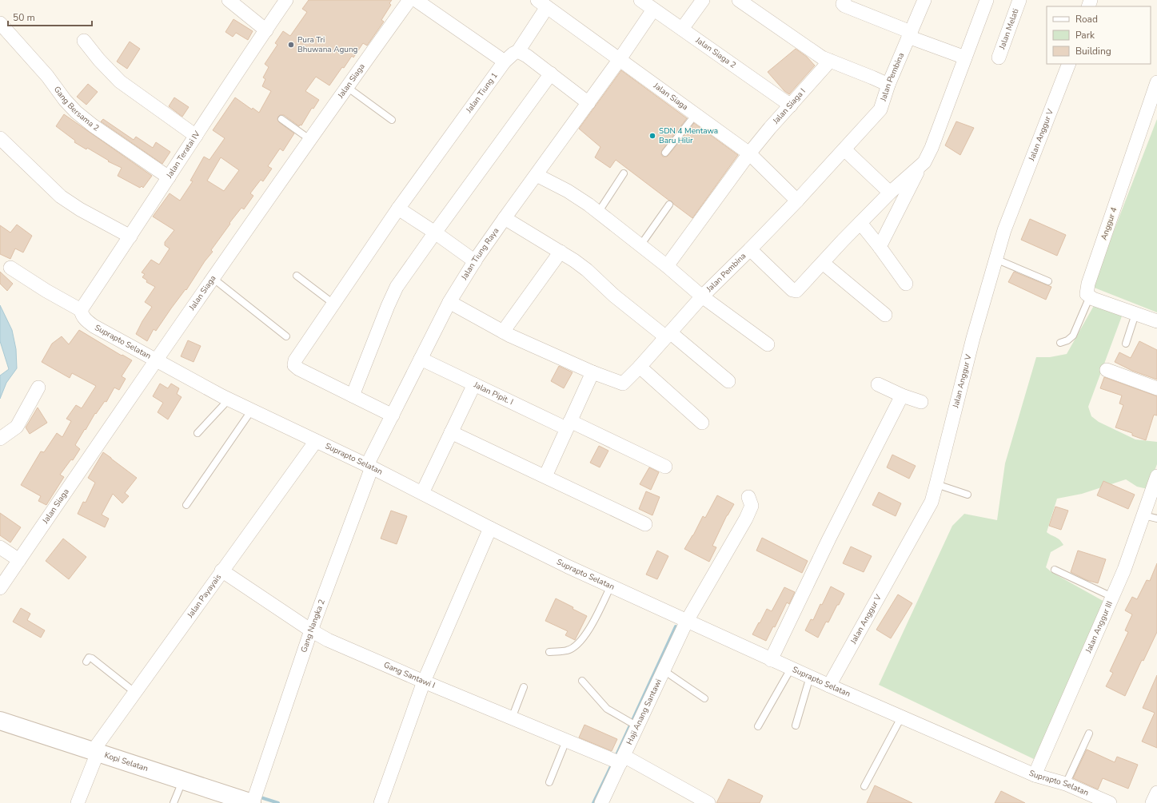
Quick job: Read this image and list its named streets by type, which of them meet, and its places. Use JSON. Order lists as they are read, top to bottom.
{
  "streets": {
    "street": [
      "Jalan Melati",
      "Jalan Siaga 2",
      "Jalan Pembina",
      "Jalan Siaga",
      "Jalan Tiung 1",
      "Jalan Siaga I",
      "Gang Bersama 2",
      "Jalan Anggur V",
      "Jalan Teratai IV",
      "Anggur 4",
      "Jalan Tiung Raya",
      "Suprapto Selatan",
      "Jalan Pipit. I",
      "Jalan Payayais",
      "Gang Nangka 2",
      "Jalan Anggur III",
      "Gang Santawi I",
      "Haji Anang Santawi",
      "Kopi Selatan"
    ]
  },
  "crossings": [
    ["Jalan Siaga 2", "Jalan Siaga I"],
    ["Jalan Siaga 2", "Jalan Tiung Raya"],
    ["Jalan Pembina", "Jalan Siaga"],
    ["Jalan Pembina", "Jalan Tiung Raya"],
    ["Jalan Siaga", "Jalan Tiung 1"],
    ["Jalan Siaga", "Jalan Siaga I"],
    ["Jalan Siaga", "Jalan Tiung Raya"],
    ["Jalan Siaga", "Suprapto Selatan"],
    ["Gang Bersama 2", "Jalan Teratai IV"],
    ["Jalan Anggur V", "Suprapto Selatan"],
    ["Jalan Teratai IV", "Suprapto Selatan"],
    ["Jalan Tiung Raya", "Suprapto Selatan"],
    ["Jalan Tiung Raya", "Jalan Pipit. I"],
    ["Jalan Tiung Raya", "Gang Nangka 2"],
    ["Suprapto Selatan", "Jalan Payayais"],
    ["Suprapto Selatan", "Gang Nangka 2"],
    ["Suprapto Selatan", "Jalan Anggur III"],
    ["Suprapto Selatan", "Haji Anang Santawi"],
    ["Jalan Payayais", "Gang Santawi I"],
    ["Jalan Payayais", "Kopi Selatan"],
    ["Gang Nangka 2", "Gang Santawi I"],
    ["Gang Nangka 2", "Kopi Selatan"],
    ["Gang Santawi I", "Haji Anang Santawi"]
  ],
  "places": ["Pura Tri Bhuwana Agung", "SDN 4 Mentawa Baru Hilir"],
  "legend": ["Road", "Park", "Building"],
  "scale_bar": "50 m"
}
